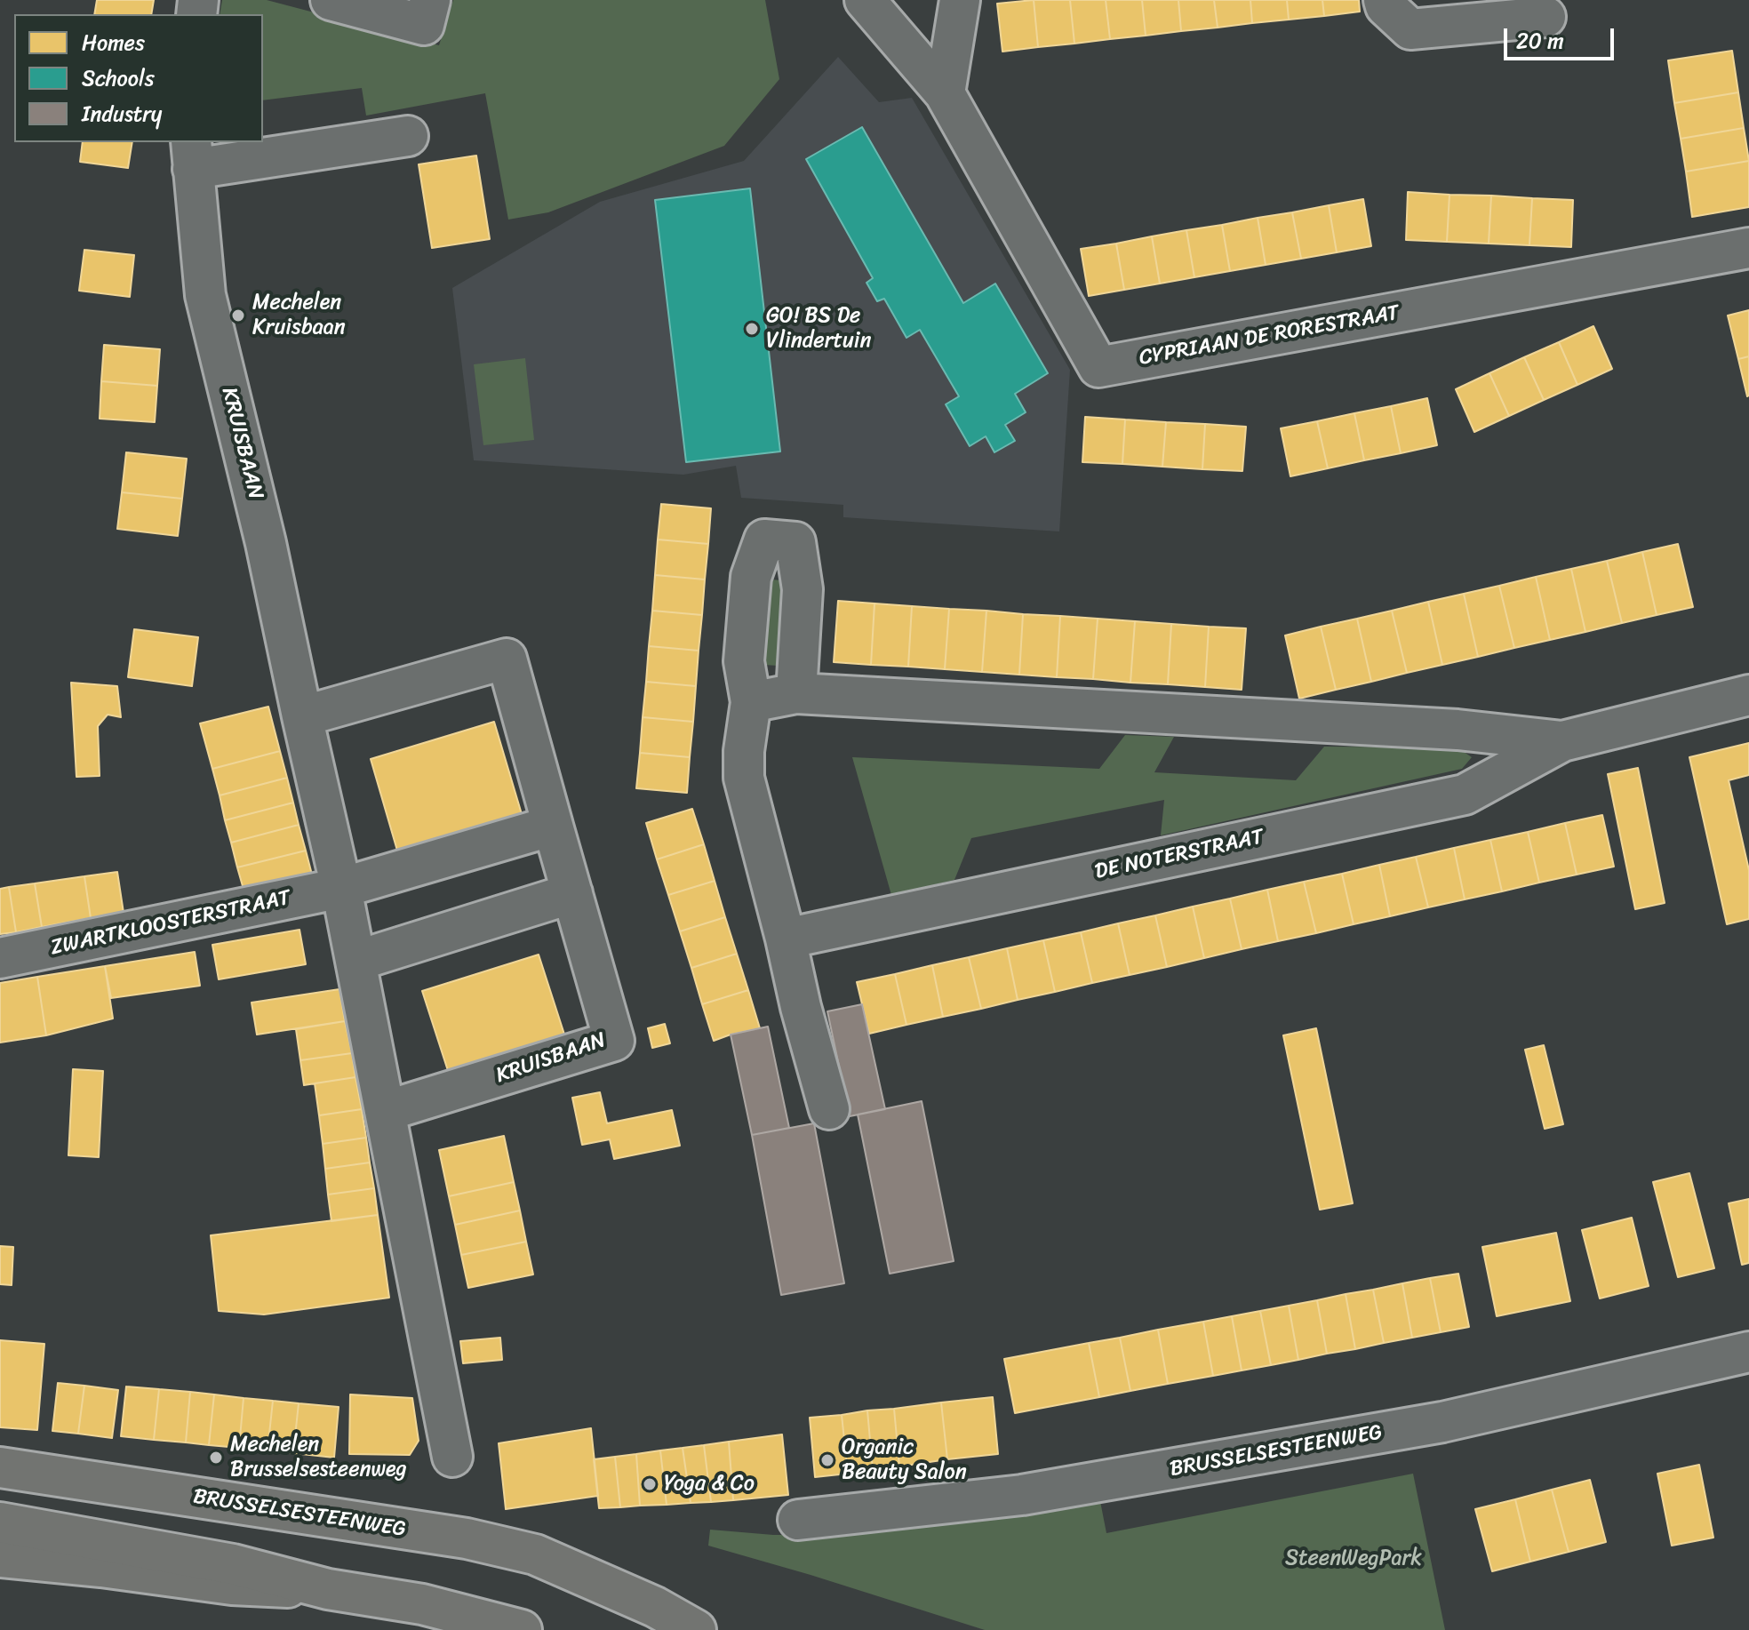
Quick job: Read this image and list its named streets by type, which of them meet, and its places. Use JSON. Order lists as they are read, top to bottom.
{
  "streets": {
    "main road": ["BRUSSELSESTEENWEG"],
    "street": [
      "CYPRIAAN DE RORESTRAAT",
      "KRUISBAAN",
      "DE NOTERSTRAAT",
      "ZWARTKLOOSTERSTRAAT"
    ]
  },
  "crossings": [
    ["KRUISBAAN", "ZWARTKLOOSTERSTRAAT"]
  ],
  "parks": ["SteenWegPark"],
  "places": [
    "Mechelen Kruisbaan",
    "GO! BS De Vlindertuin",
    "Mechelen Brusselsesteenweg",
    "Organic Beauty Salon",
    "Yoga & Co"
  ],
  "legend": ["Homes", "Schools", "Industry"],
  "scale_bar": "20 m"
}
